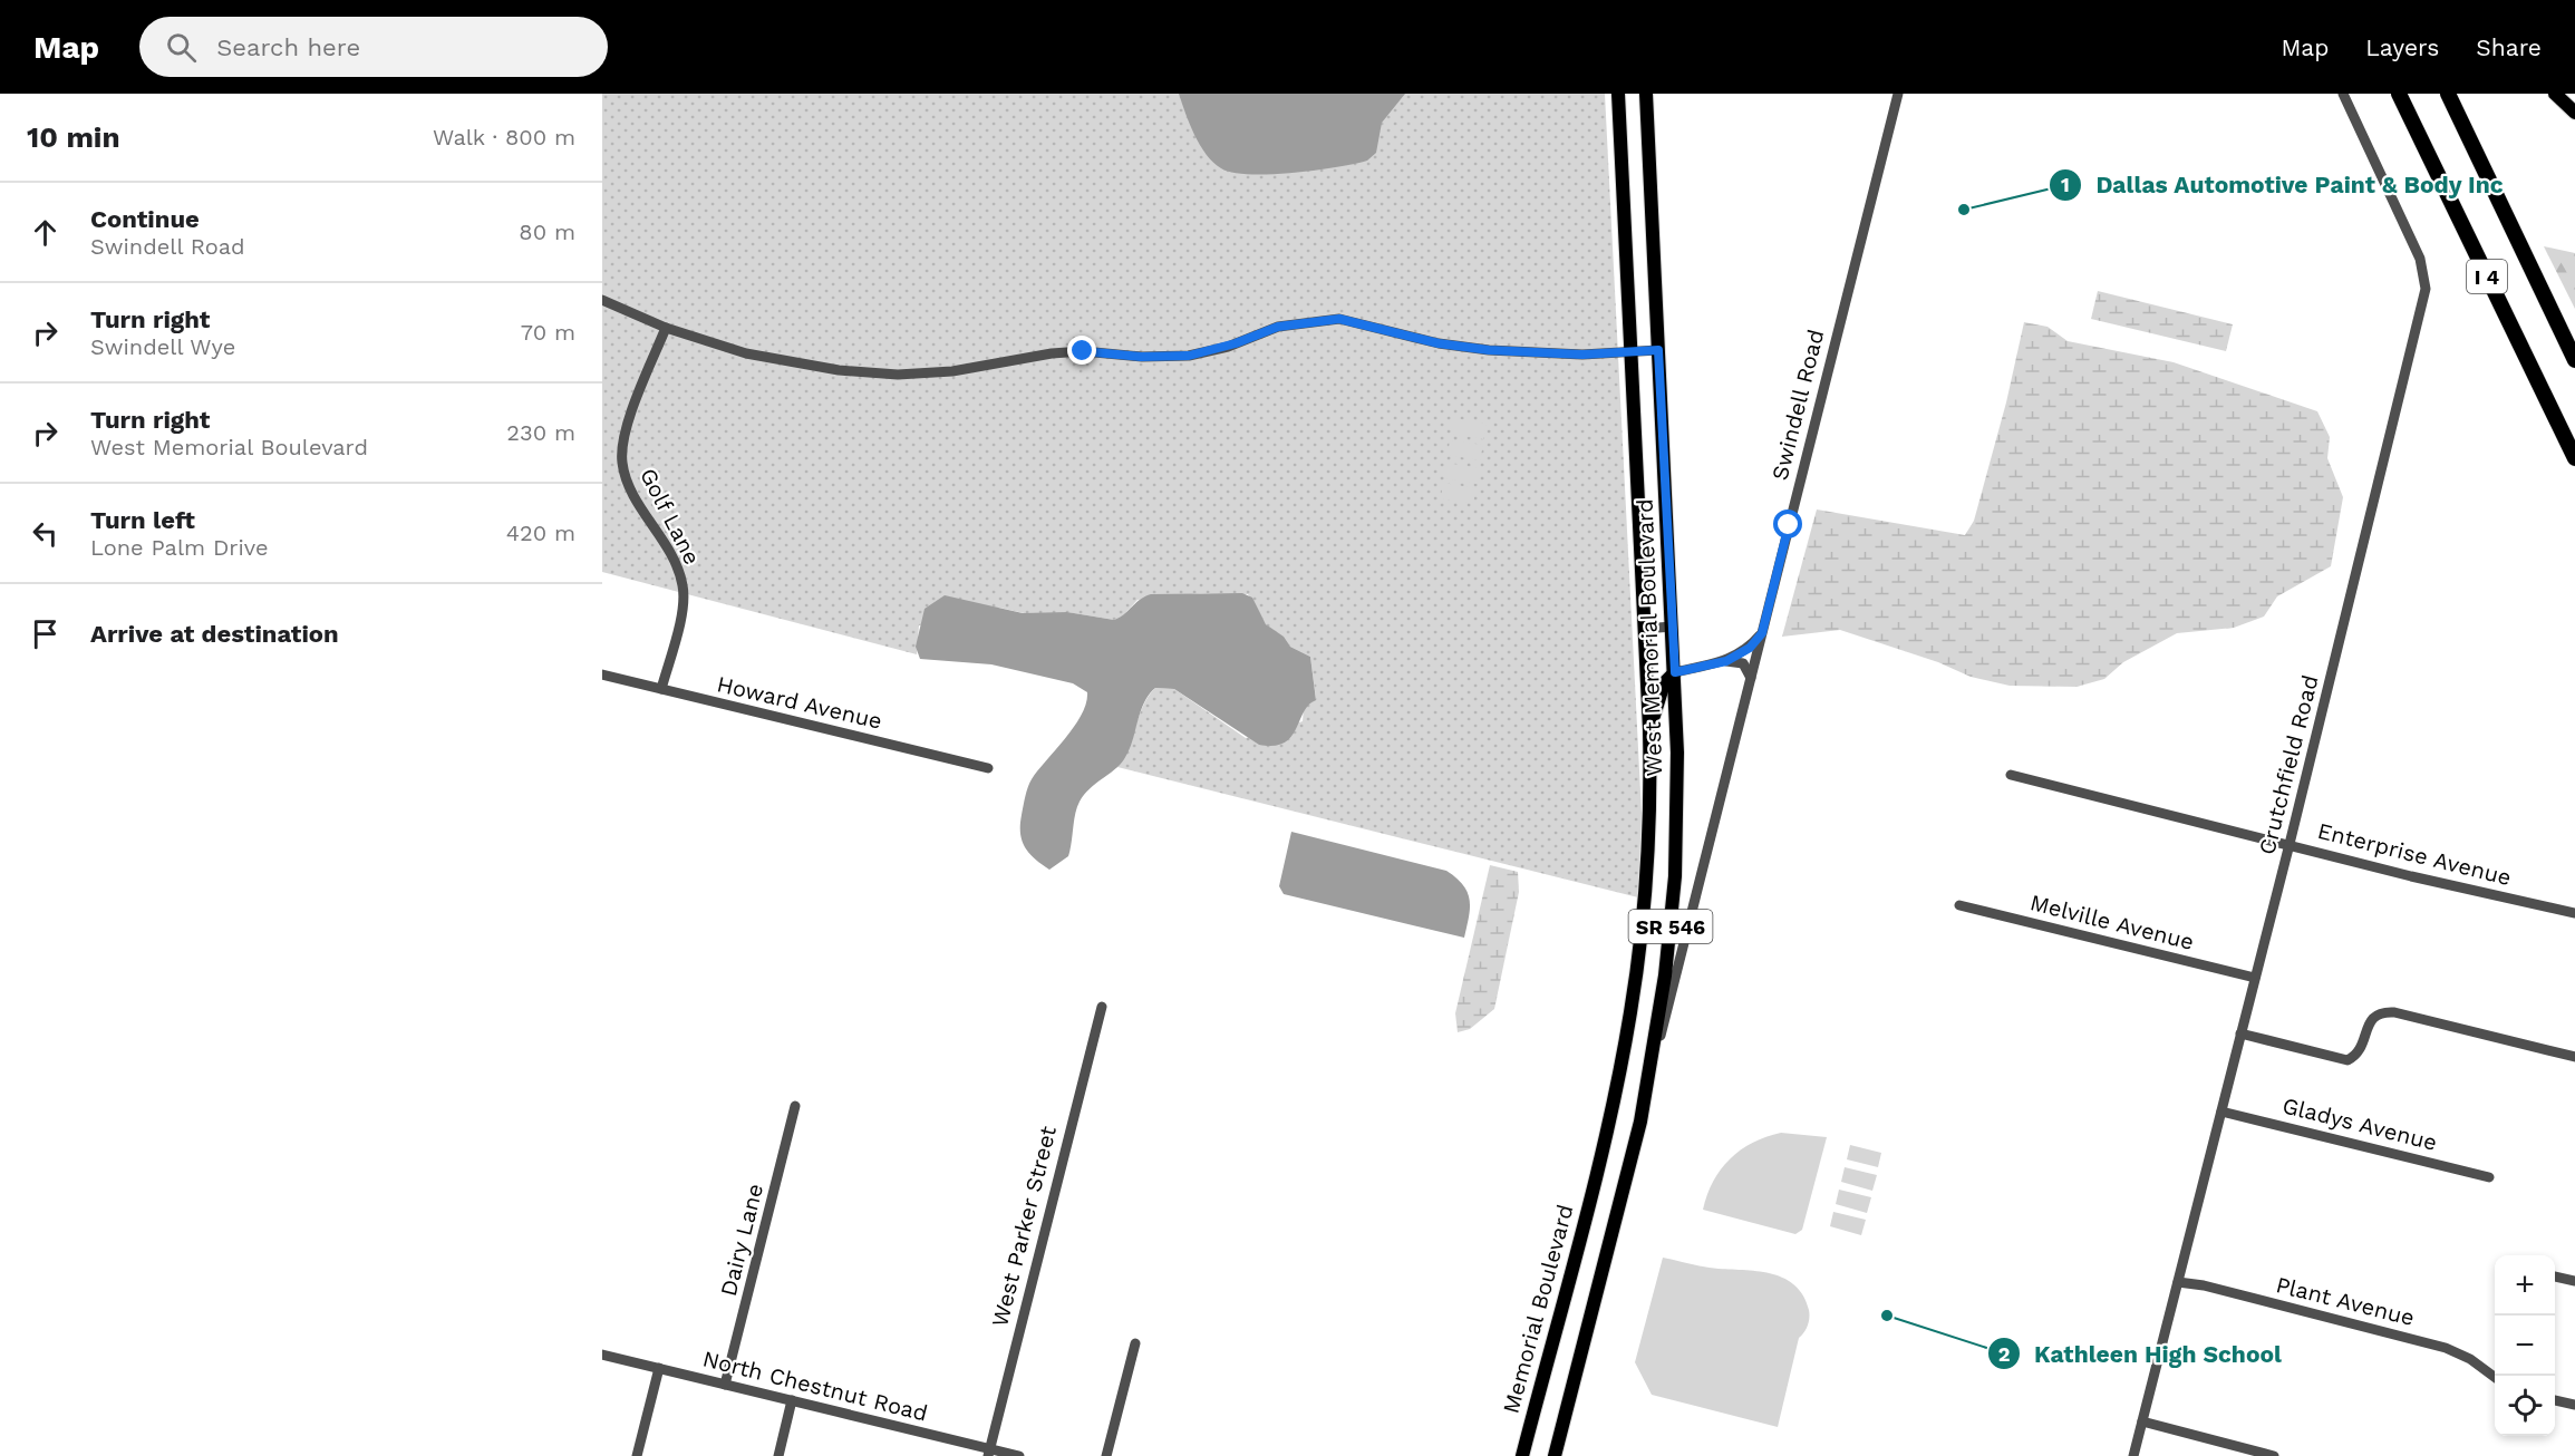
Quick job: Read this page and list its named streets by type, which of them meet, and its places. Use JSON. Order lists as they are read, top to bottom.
{
  "streets": {
    "highway": ["I 4"],
    "main road": ["West Memorial Boulevard", "SR 546", "Memorial Boulevard"],
    "street": [
      "Swindell Road",
      "Golf Lane",
      "Howard Avenue",
      "Crutchfield Road",
      "Enterprise Avenue",
      "Melville Avenue",
      "Gladys Avenue",
      "West Parker Street",
      "Dairy Lane",
      "Plant Avenue",
      "North Chestnut Road"
    ]
  },
  "crossings": [
    ["Swindell Road", "West Memorial Boulevard"],
    ["Golf Lane", "Howard Avenue"],
    ["West Memorial Boulevard", "Memorial Boulevard"],
    ["Crutchfield Road", "Enterprise Avenue"],
    ["Crutchfield Road", "Melville Avenue"],
    ["Crutchfield Road", "Gladys Avenue"],
    ["Crutchfield Road", "Plant Avenue"],
    ["West Parker Street", "North Chestnut Road"],
    ["Dairy Lane", "North Chestnut Road"]
  ],
  "places": ["Dallas Automotive Paint & Body Inc", "Kathleen High School"],
  "page": {
    "header": "Map",
    "search": "Search here",
    "nav": ["Map", "Layers", "Share"],
    "heading": ["10 min", "Walk · 800 m"],
    "list": [
      ["Continue", "Swindell Road", "80 m"],
      ["Turn right", "Swindell Wye", "70 m"],
      ["Turn right", "West Memorial Boulevard", "230 m"],
      ["Turn left", "Lone Palm Drive", "420 m"],
      "Arrive at destination"
    ],
    "map_buttons": ["+", "−"]
  }
}
